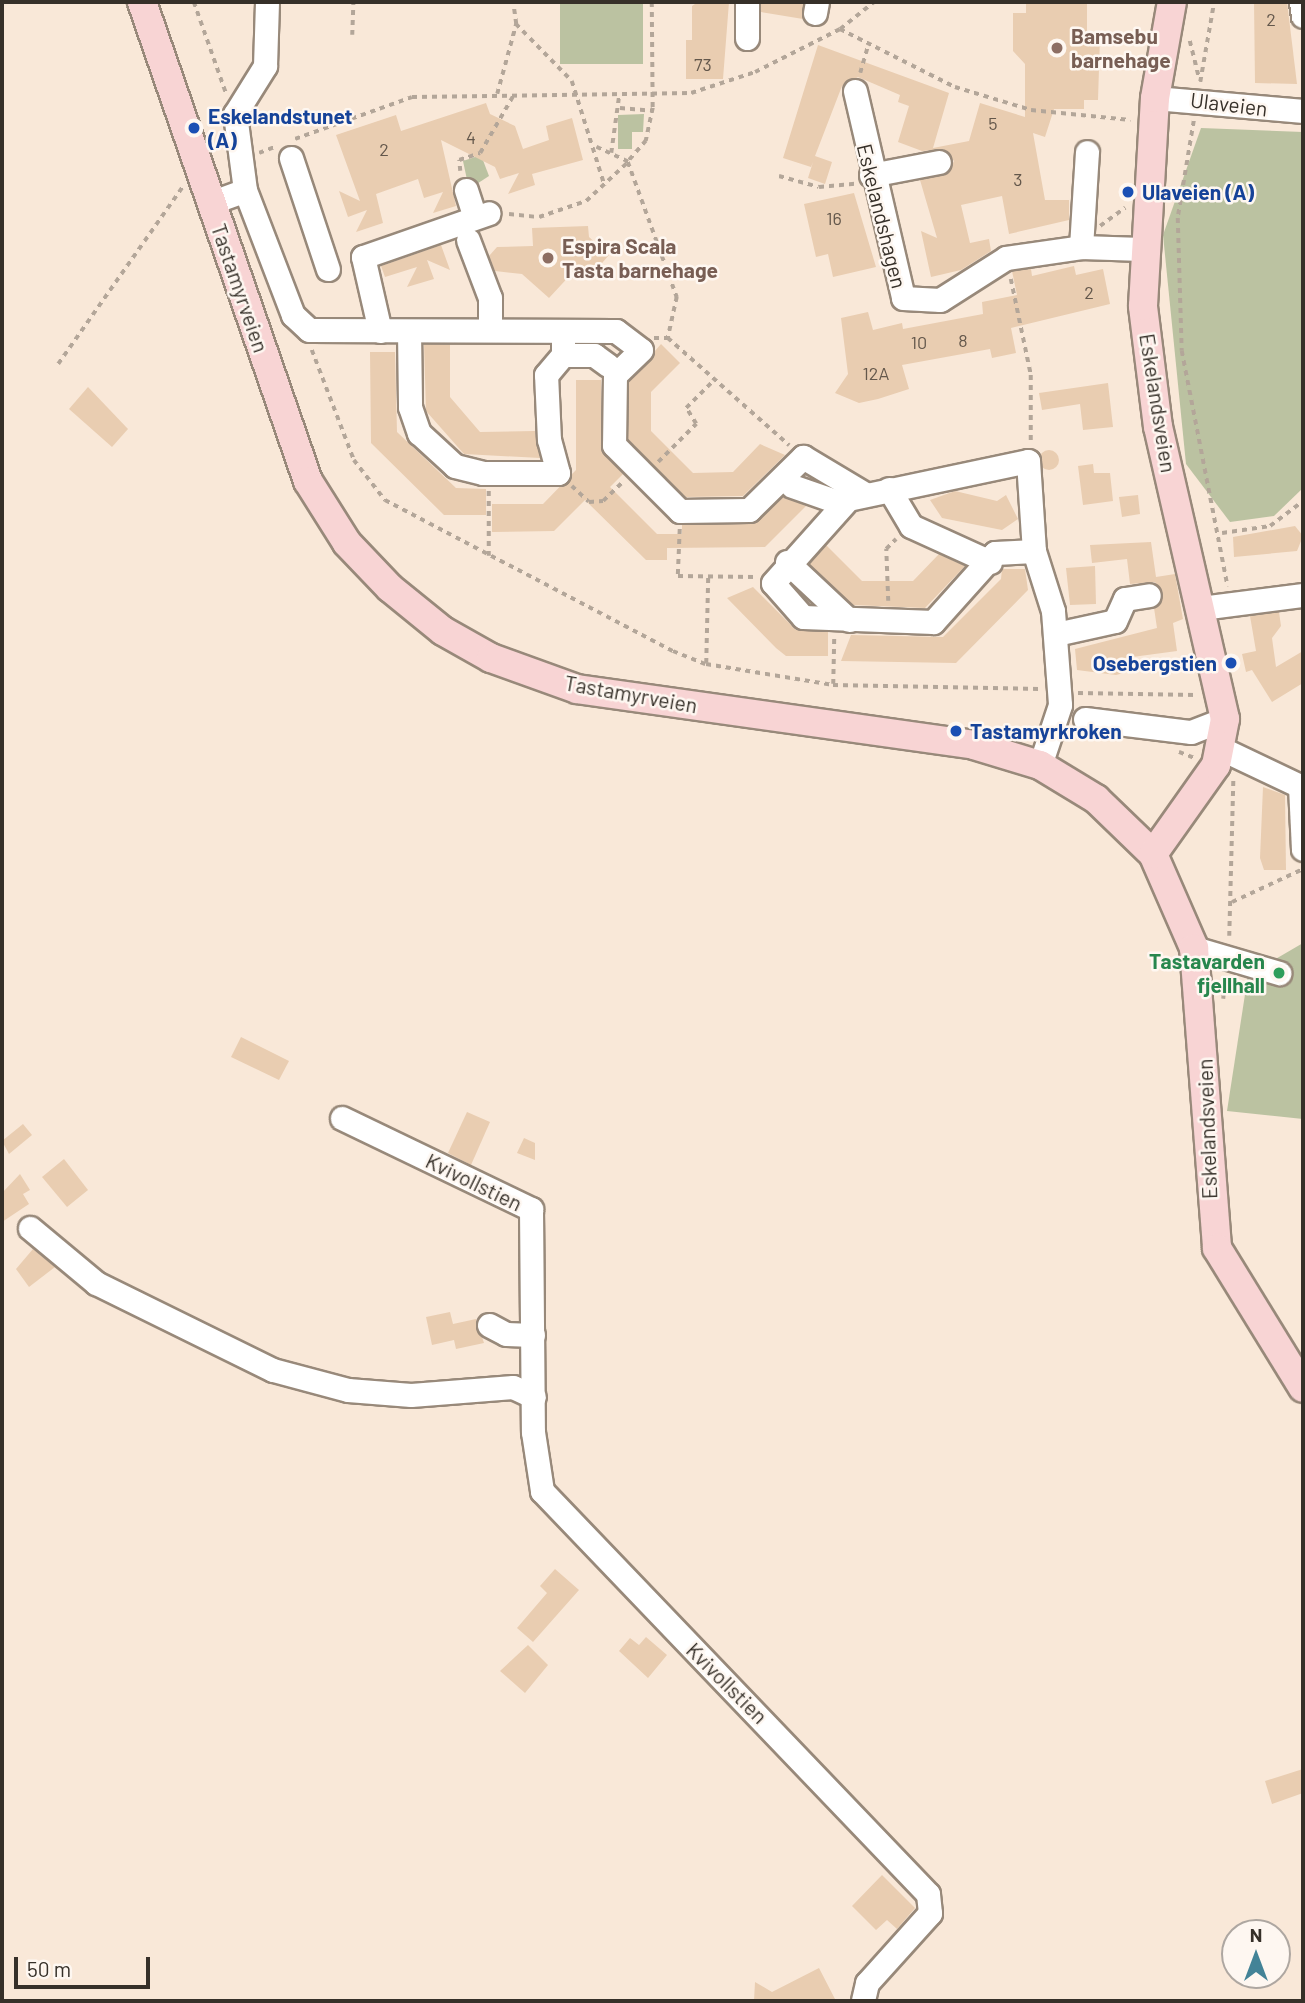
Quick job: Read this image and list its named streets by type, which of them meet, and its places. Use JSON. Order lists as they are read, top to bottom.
{
  "streets": {
    "main road": ["Tastamyrveien", "Eskelandsveien"],
    "street": ["Ulaveien", "Eskelandshagen", "Kvivollstien"]
  },
  "crossings": [
    ["Ulaveien", "Eskelandsveien"],
    ["Eskelandshagen", "Eskelandsveien"],
    ["Tastamyrveien", "Eskelandsveien"]
  ],
  "places": [
    "Bamsebu barnehage",
    "Eskelandstunet (A)",
    "Ulaveien (A)",
    "Espira Scala Tasta barnehage",
    "Osebergstien",
    "Tastamyrkroken",
    "Tastavarden fjellhall"
  ],
  "house_numbers": [
    "2",
    "73",
    "5",
    "4",
    "2",
    "3",
    "16",
    "2",
    "8",
    "10",
    "12A"
  ],
  "scale_bar": "50 m",
  "north": "top"
}
